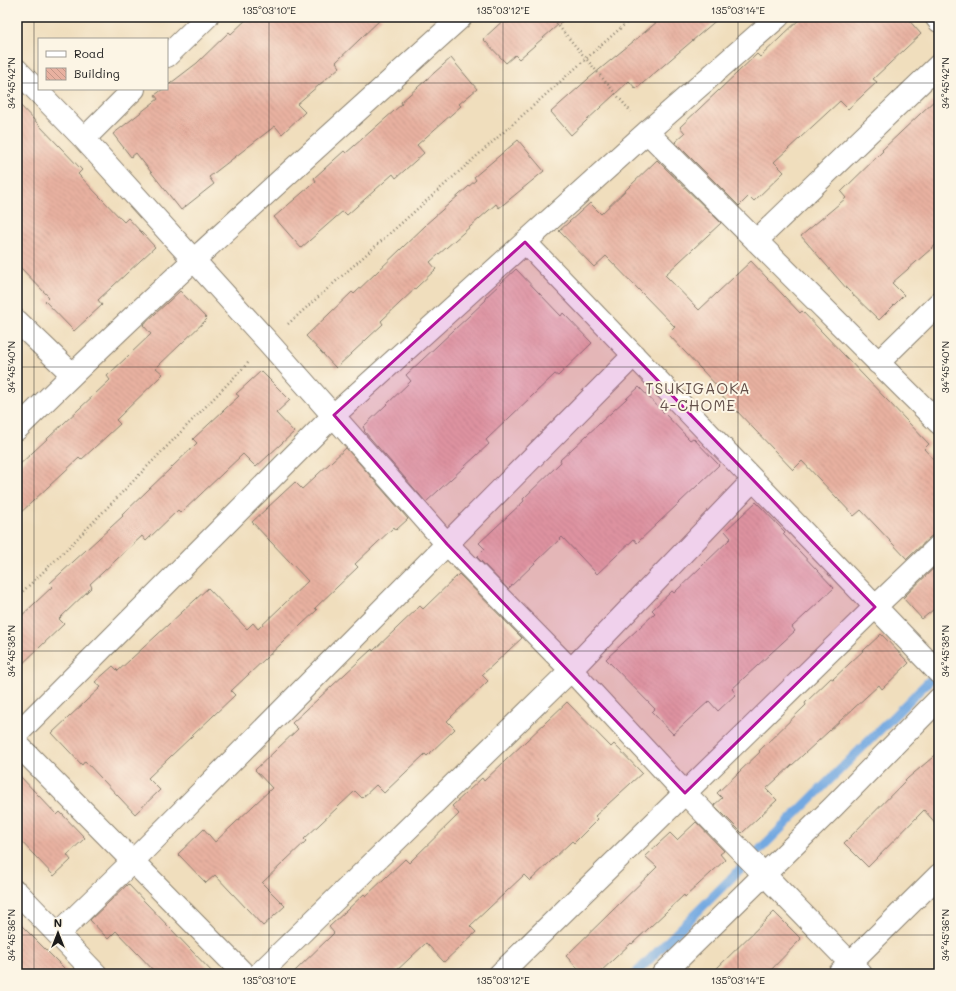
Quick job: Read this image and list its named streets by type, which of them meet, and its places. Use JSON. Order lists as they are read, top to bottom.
{
  "districts": ["TSUKIGAOKA 4-CHOME"],
  "legend": ["Road", "Building"],
  "north": "top",
  "coordinates": [
    "135°03'10\"E",
    "135°03'12\"E",
    "135°03'14\"E",
    "34°45'42\"N",
    "34°45'40\"N",
    "34°45'38\"N",
    "34°45'36\"N"
  ]
}
